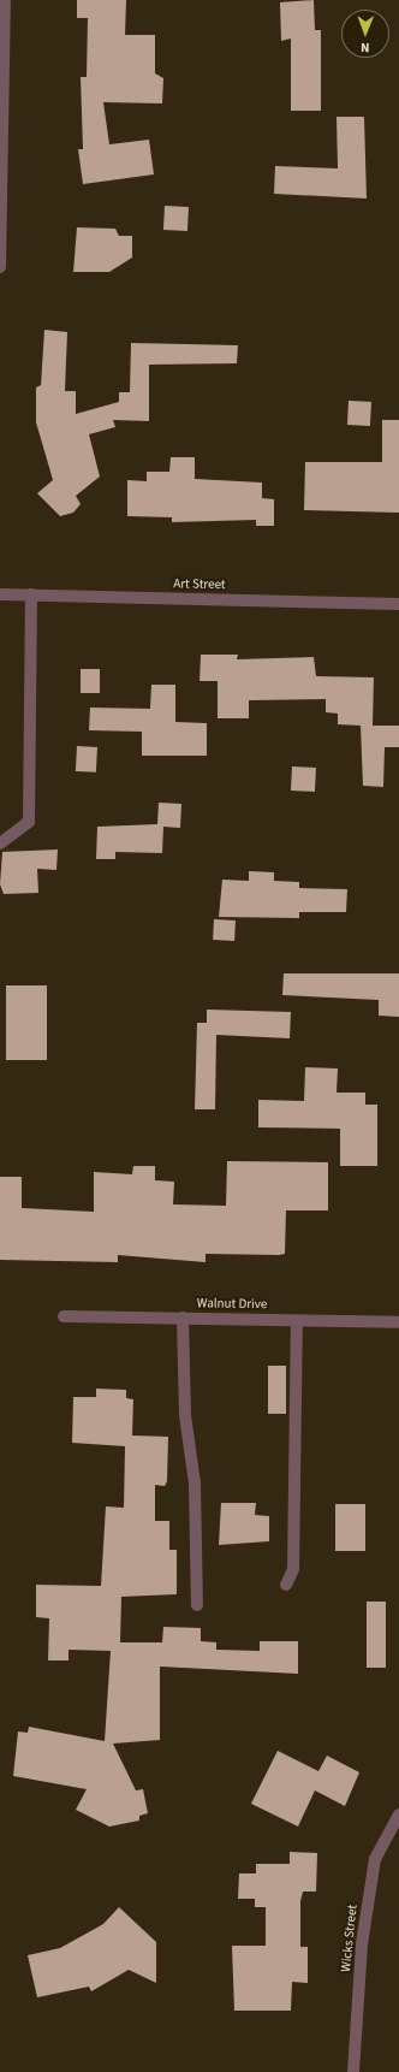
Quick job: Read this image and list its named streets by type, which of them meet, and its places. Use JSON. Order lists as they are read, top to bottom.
{
  "streets": {
    "street": ["Art Street", "Walnut Drive", "Wicks Street"]
  },
  "north": "bottom"
}
